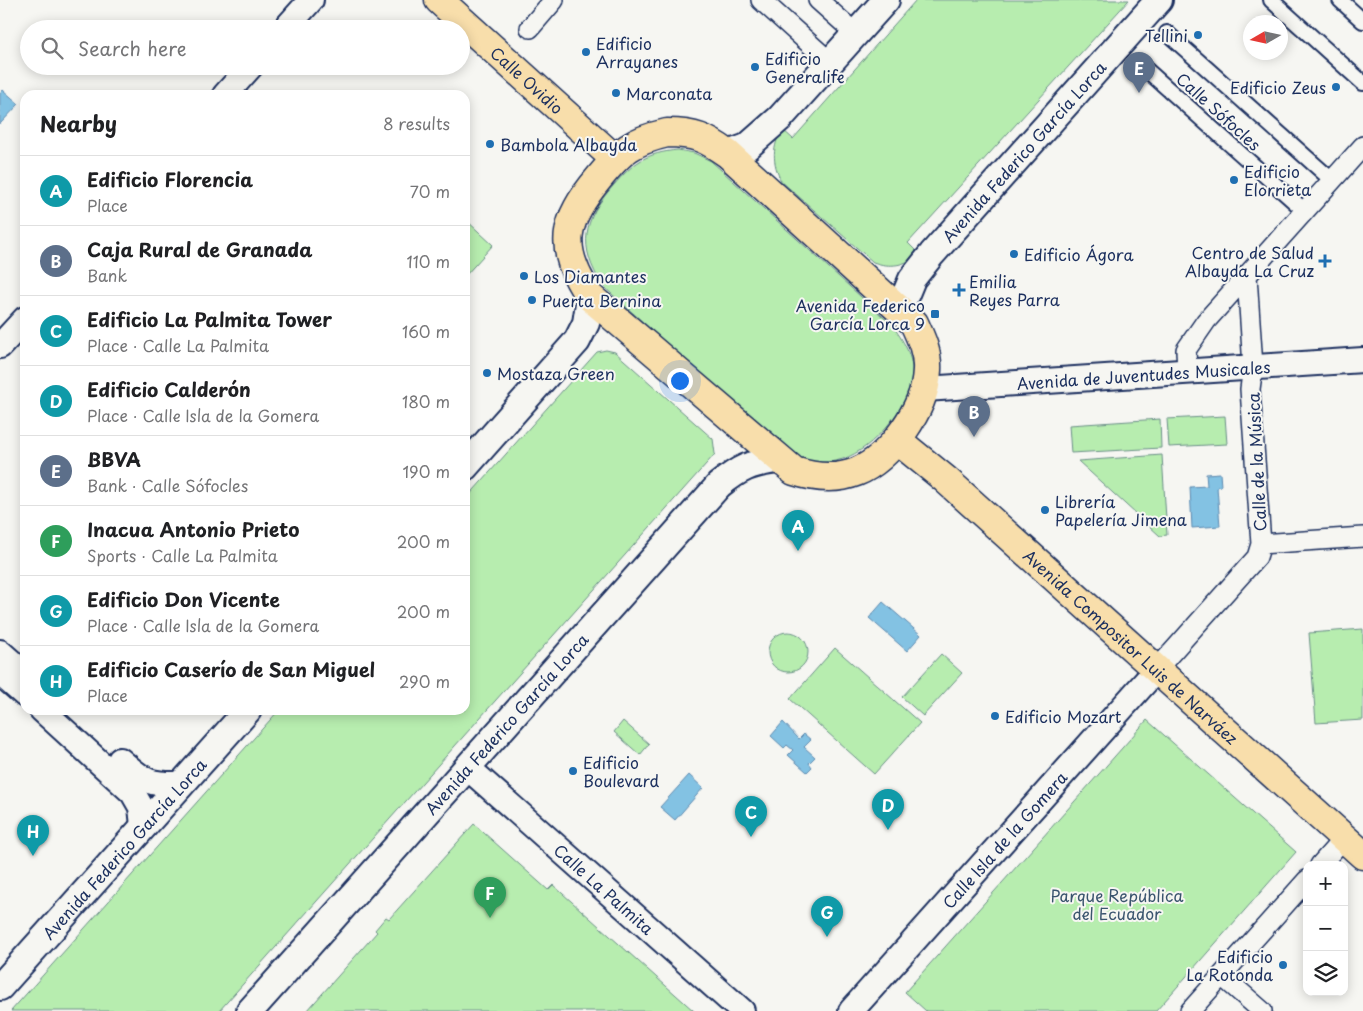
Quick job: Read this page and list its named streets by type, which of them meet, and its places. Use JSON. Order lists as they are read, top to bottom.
{
  "streets": {
    "main road": ["Calle Ovidio", "Avenida Federico García Lorca", "Avenida Compositor Luis de Narváez"],
    "street": [
      "Calle Sófocles",
      "Avenida de Juventudes Musicales",
      "Calle de la Música",
      "Calle Isla de la Gomera",
      "Calle La Palmita"
    ]
  },
  "crossings": [
    ["Avenida Federico García Lorca", "Calle La Palmita"],
    ["Avenida de Juventudes Musicales", "Calle de la Música"],
    ["Calle de la Música", "Avenida Compositor Luis de Narváez"],
    ["Calle de la Música", "Calle Isla de la Gomera"],
    ["Avenida Compositor Luis de Narváez", "Calle Isla de la Gomera"]
  ],
  "parks": ["Parque República del Ecuador"],
  "places": {
    "other": [
      "Tellini",
      "Edificio Arrayanes",
      "Edificio Generalife",
      "Edificio Zeus",
      "Marconata",
      "Bambola Albayda",
      "Edificio Elorrieta",
      "Edificio Ágora",
      "Los Diamantes",
      "Puerta Bernina",
      "Mostaza Green",
      "Librería Papelería Jimena",
      "Edificio Mozart",
      "Edificio Boulevard",
      "Edificio La Rotonda"
    ],
    "health": ["Centro de Salud Albayda La Cruz", "Emilia Reyes Parra"],
    "transit": ["Avenida Federico García Lorca 9"]
  },
  "north": "left",
  "page": {
    "search": "Search here",
    "pins": [
      "E",
      "B",
      "A",
      "D",
      "C",
      "H",
      "F",
      "G"
    ],
    "heading": ["Nearby", "8 results"],
    "list": [
      {
        "mark": "A",
        "name": "Edificio Florencia",
        "note": "Place",
        "value": "70 m"
      },
      {
        "mark": "B",
        "name": "Caja Rural de Granada",
        "note": "Bank",
        "value": "110 m"
      },
      {
        "mark": "C",
        "name": "Edificio La Palmita Tower",
        "note": "Place · Calle La Palmita",
        "value": "160 m"
      },
      {
        "mark": "D",
        "name": "Edificio Calderón",
        "note": "Place · Calle Isla de la Gomera",
        "value": "180 m"
      },
      {
        "mark": "E",
        "name": "BBVA",
        "note": "Bank · Calle Sófocles",
        "value": "190 m"
      },
      {
        "mark": "F",
        "name": "Inacua Antonio Prieto",
        "note": "Sports · Calle La Palmita",
        "value": "200 m"
      },
      {
        "mark": "G",
        "name": "Edificio Don Vicente",
        "note": "Place · Calle Isla de la Gomera",
        "value": "200 m"
      },
      {
        "mark": "H",
        "name": "Edificio Caserío de San Miguel",
        "note": "Place",
        "value": "290 m"
      }
    ],
    "map_buttons": ["+", "−"]
  }
}
